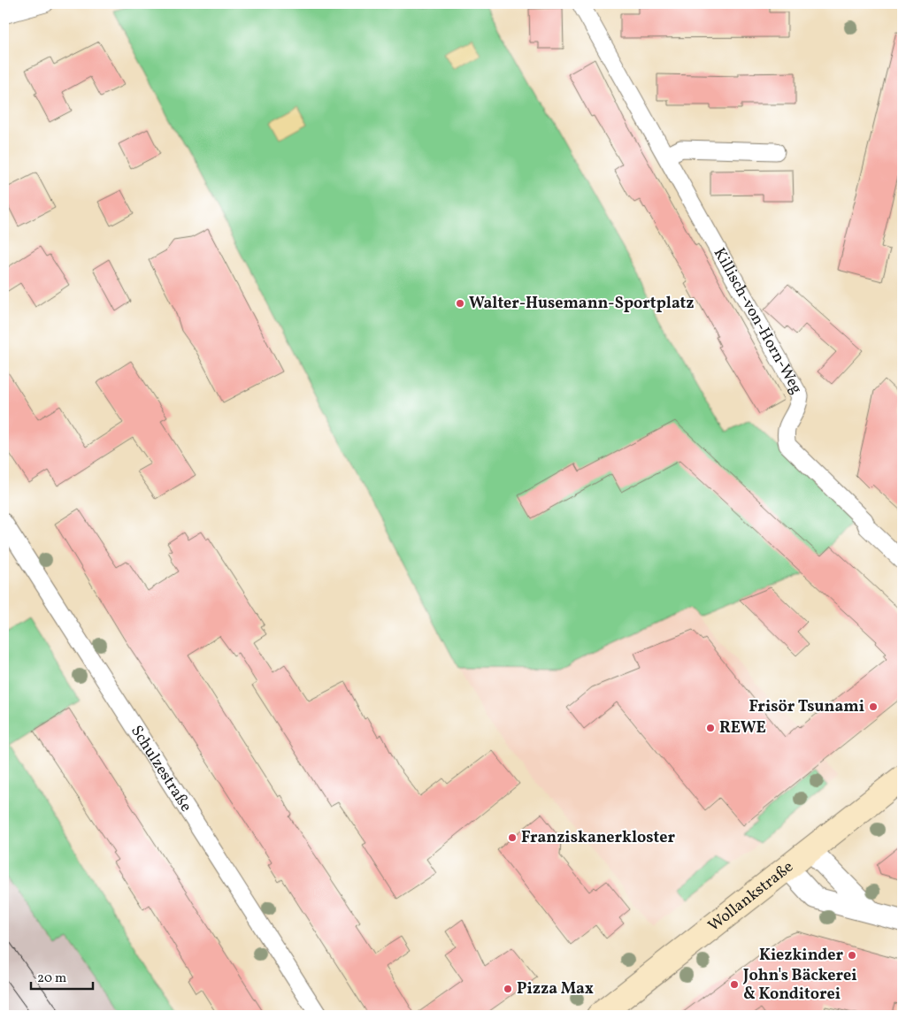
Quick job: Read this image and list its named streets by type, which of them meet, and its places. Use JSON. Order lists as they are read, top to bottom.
{
  "streets": {
    "main road": ["Wollankstraße"],
    "street": ["Killisch-von-Horn-Weg", "Schulzestraße"]
  },
  "places": [
    "Walter-Husemann-Sportplatz",
    "Frisör Tsunami",
    "REWE",
    "Franziskanerkloster",
    "Kiezkinder",
    "John's Bäckerei & Konditorei",
    "Pizza Max"
  ],
  "scale_bar": "20 m"
}
